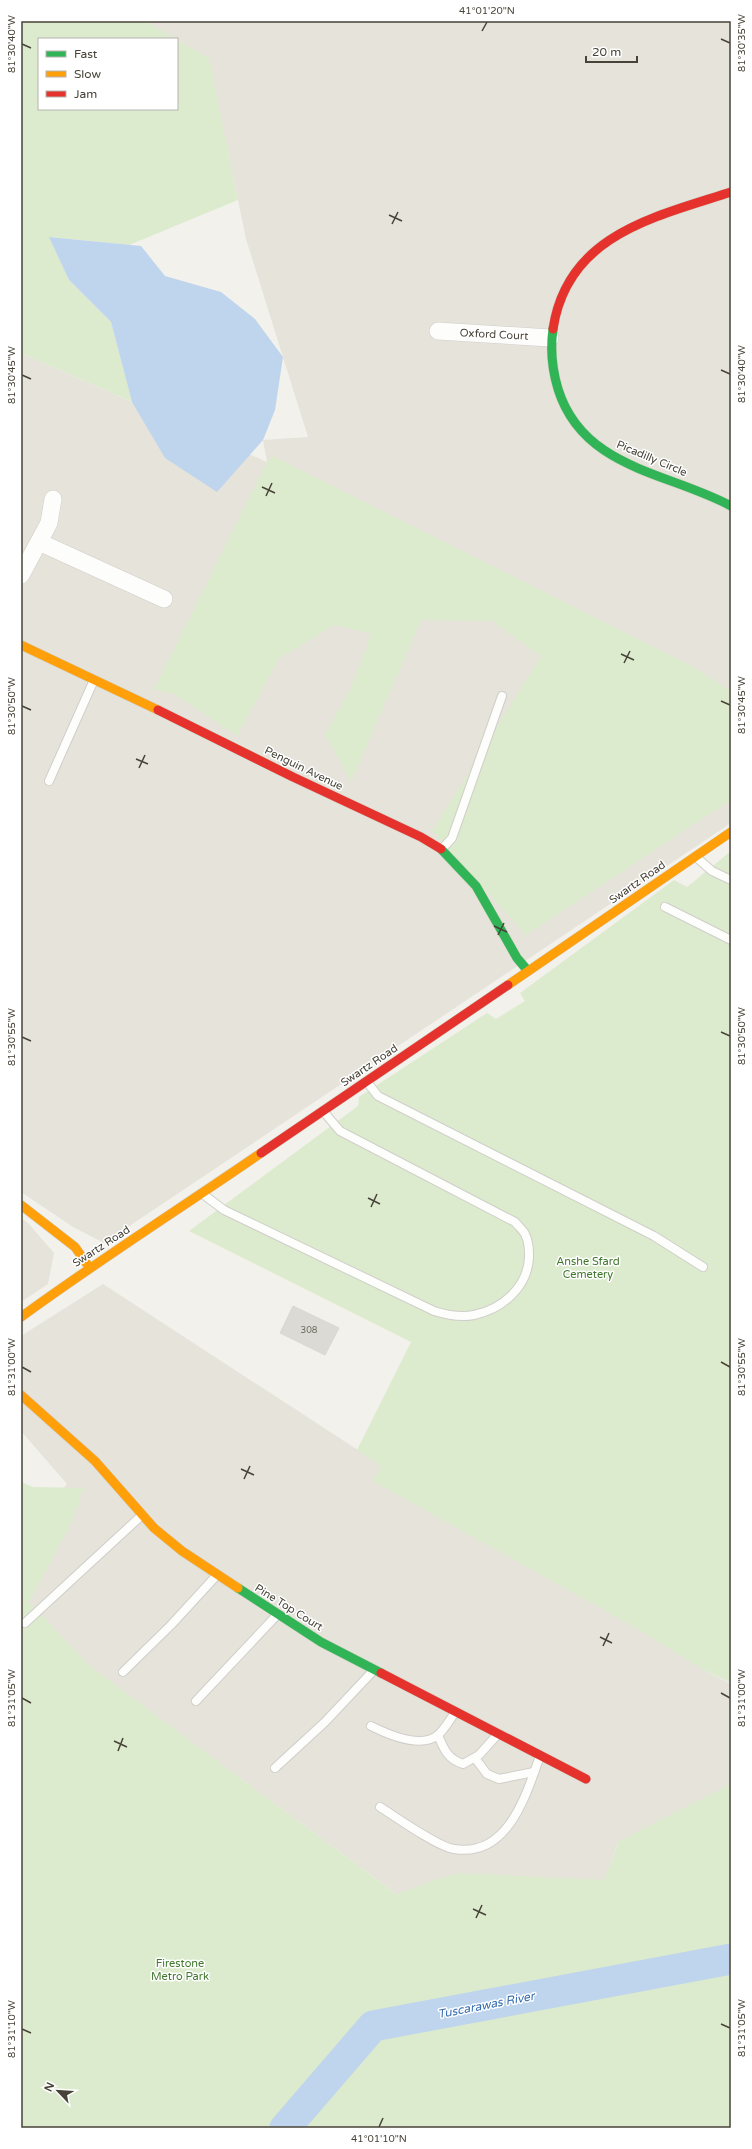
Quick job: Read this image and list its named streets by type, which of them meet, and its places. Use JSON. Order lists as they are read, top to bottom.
{
  "streets": {
    "street": [
      "Oxford Court",
      "Picadilly Circle",
      "Penguin Avenue",
      "Swartz Road",
      "Pine Top Court"
    ]
  },
  "crossings": [
    ["Oxford Court", "Picadilly Circle"],
    ["Penguin Avenue", "Swartz Road"]
  ],
  "water": ["Tuscarawas River"],
  "parks": ["Anshe Sfard Cemetery", "Firestone Metro Park"],
  "house_numbers": ["308"],
  "legend": ["Fast", "Slow", "Jam"],
  "scale_bar": "20 m",
  "north": "top left",
  "coordinates": [
    "41°01'20\"N",
    "81°30'35\"W",
    "81°30'40\"W",
    "81°30'45\"W",
    "81°30'50\"W",
    "81°30'55\"W",
    "81°31'00\"W",
    "81°31'05\"W",
    "81°31'10\"W",
    "41°01'10\"N"
  ]
}
